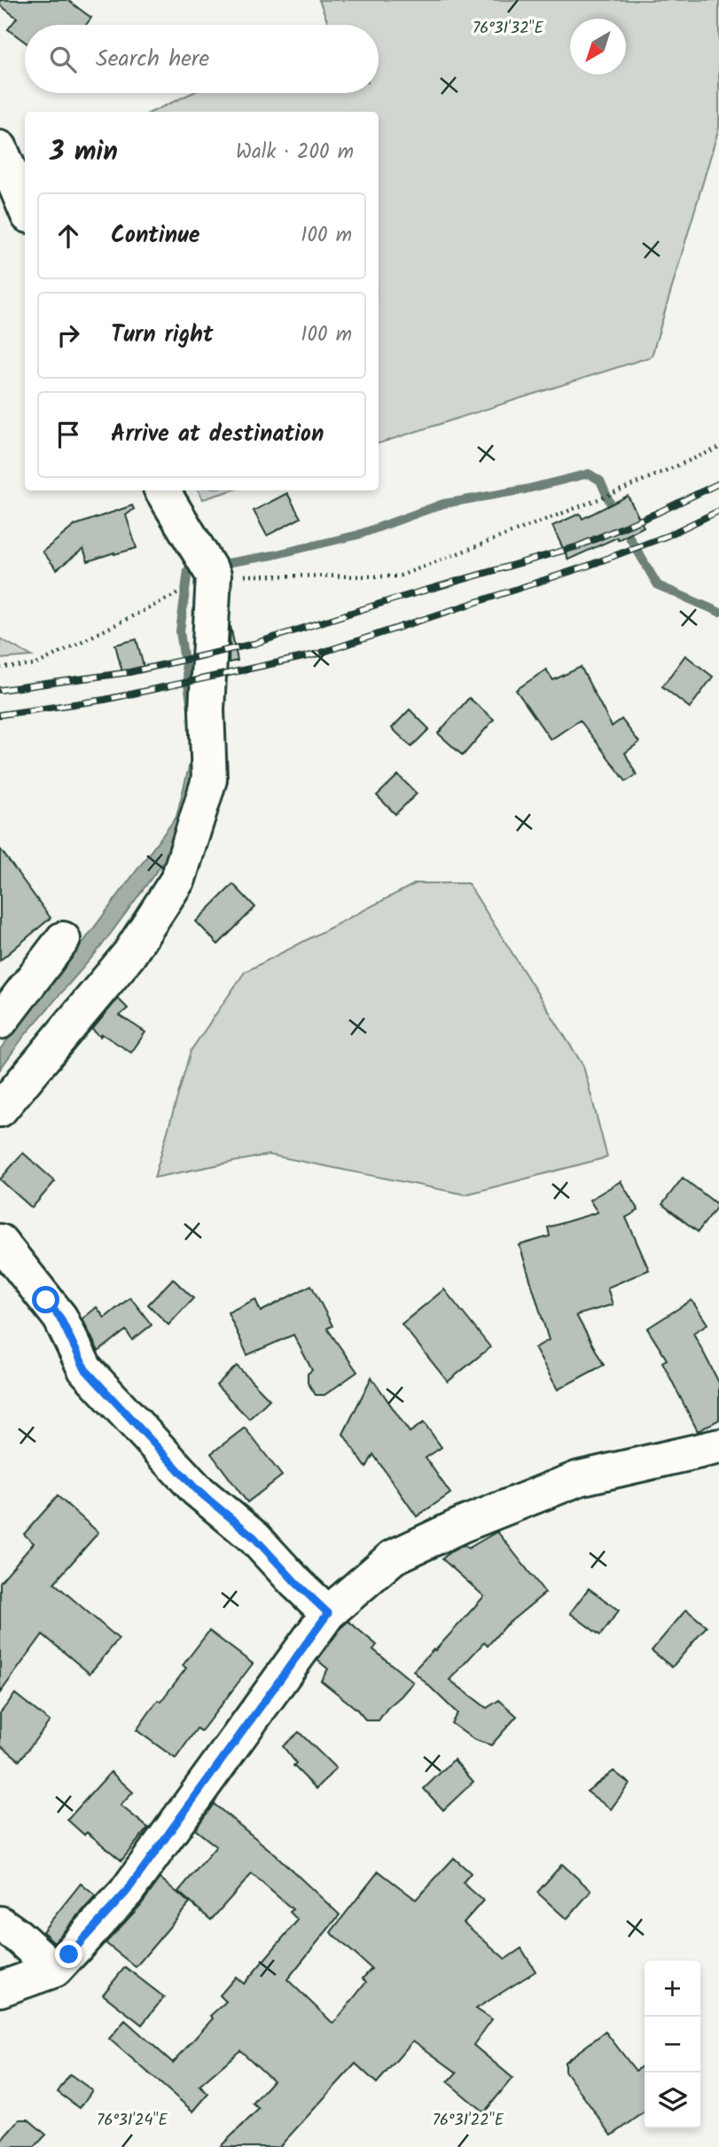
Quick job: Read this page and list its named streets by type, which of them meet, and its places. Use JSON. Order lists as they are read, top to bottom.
{
  "north": "bottom left",
  "page": {
    "search": "Search here",
    "heading": ["3 min", "Walk · 200 m"],
    "list": [
      ["Continue", "100 m"],
      ["Turn right", "100 m"],
      "Arrive at destination"
    ],
    "map_buttons": ["+", "−"]
  },
  "coordinates": ["76°31'32\"E", "76°31'24\"E", "76°31'22\"E"]
}
